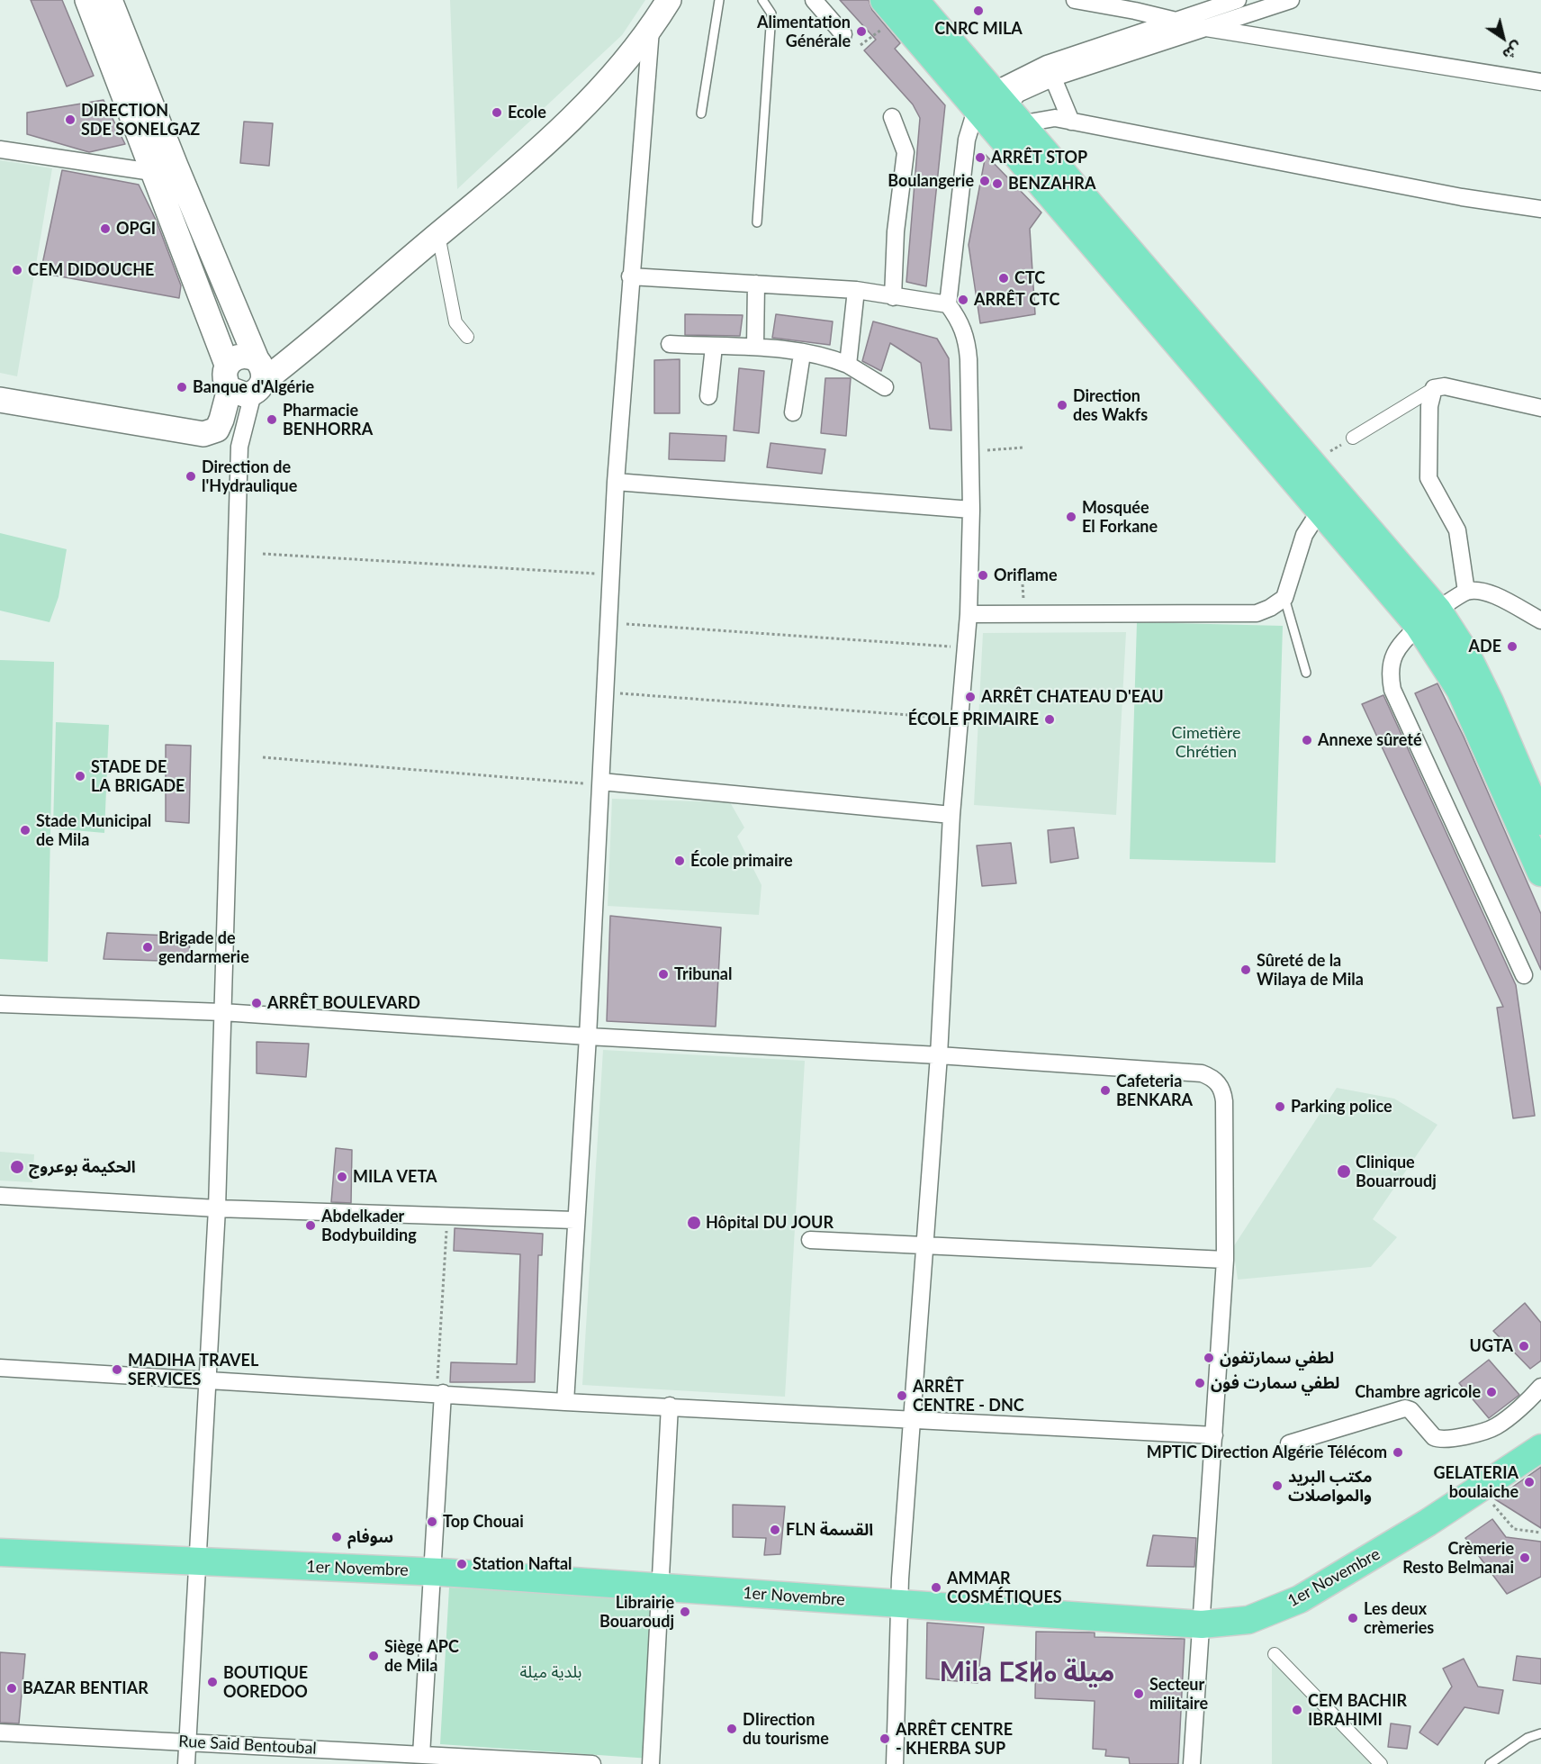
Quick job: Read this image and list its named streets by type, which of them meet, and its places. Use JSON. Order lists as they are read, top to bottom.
{
  "streets": {
    "main road": ["1er Novembre"],
    "street": ["Rue Said Bentoubal"]
  },
  "districts": ["Mila ⵎⵉⵍⴰ ميلة"],
  "parks": ["Cimetière Chrétien", "بلدية ميلة"],
  "places": [
    "CNRC MILA",
    "Alimentation Générale",
    "Ecole",
    "DIRECTION SDE SONELGAZ",
    "ARRÊT STOP",
    "Boulangerie",
    "BENZAHRA",
    "OPGI",
    "CEM DIDOUCHE",
    "CTC",
    "ARRÊT CTC",
    "Banque d'Algérie",
    "Direction des Wakfs",
    "Pharmacie BENHORRA",
    "Direction de l'Hydraulique",
    "Mosquée El Forkane",
    "Oriflame",
    "ADE",
    "ARRÊT CHATEAU D'EAU",
    "ÉCOLE PRIMAIRE",
    "Annexe sûreté",
    "STADE DE LA BRIGADE",
    "Stade Municipal de Mila",
    "École primaire",
    "Brigade de gendarmerie",
    "Sûreté de la Wilaya de Mila",
    "Tribunal",
    "ARRÊT BOULEVARD",
    "Cafeteria BENKARA",
    "Parking police",
    "الحكيمة بوعروج",
    "Clinique Bouarroudj",
    "MILA VETA",
    "Hôpital DU JOUR",
    "Abdelkader Bodybuilding",
    "UGTA",
    "لطفي سمارتفون",
    "MADIHA TRAVEL SERVICES",
    "لطفي سمارت فون",
    "Chambre agricole",
    "ARRÊT CENTRE - DNC",
    "MPTIC Direction Algérie Télécom",
    "GELATERIA boulaiche",
    "مكتب البريد والمواصلات",
    "Top Chouai",
    "FLN القسمة",
    "سوفام",
    "Crèmerie Resto Belmanai",
    "Station Naftal",
    "AMMAR COSMÉTIQUES",
    "Librairie Bouaroudj",
    "Les deux crèmeries",
    "Siège APC de Mila",
    "BOUTIQUE OOREDOO",
    "BAZAR BENTIAR",
    "Secteur militaire",
    "CEM BACHIR IBRAHIMI",
    "DIirection du tourisme",
    "ARRÊT CENTRE - KHERBA SUP"
  ],
  "north": "bottom right"
}
